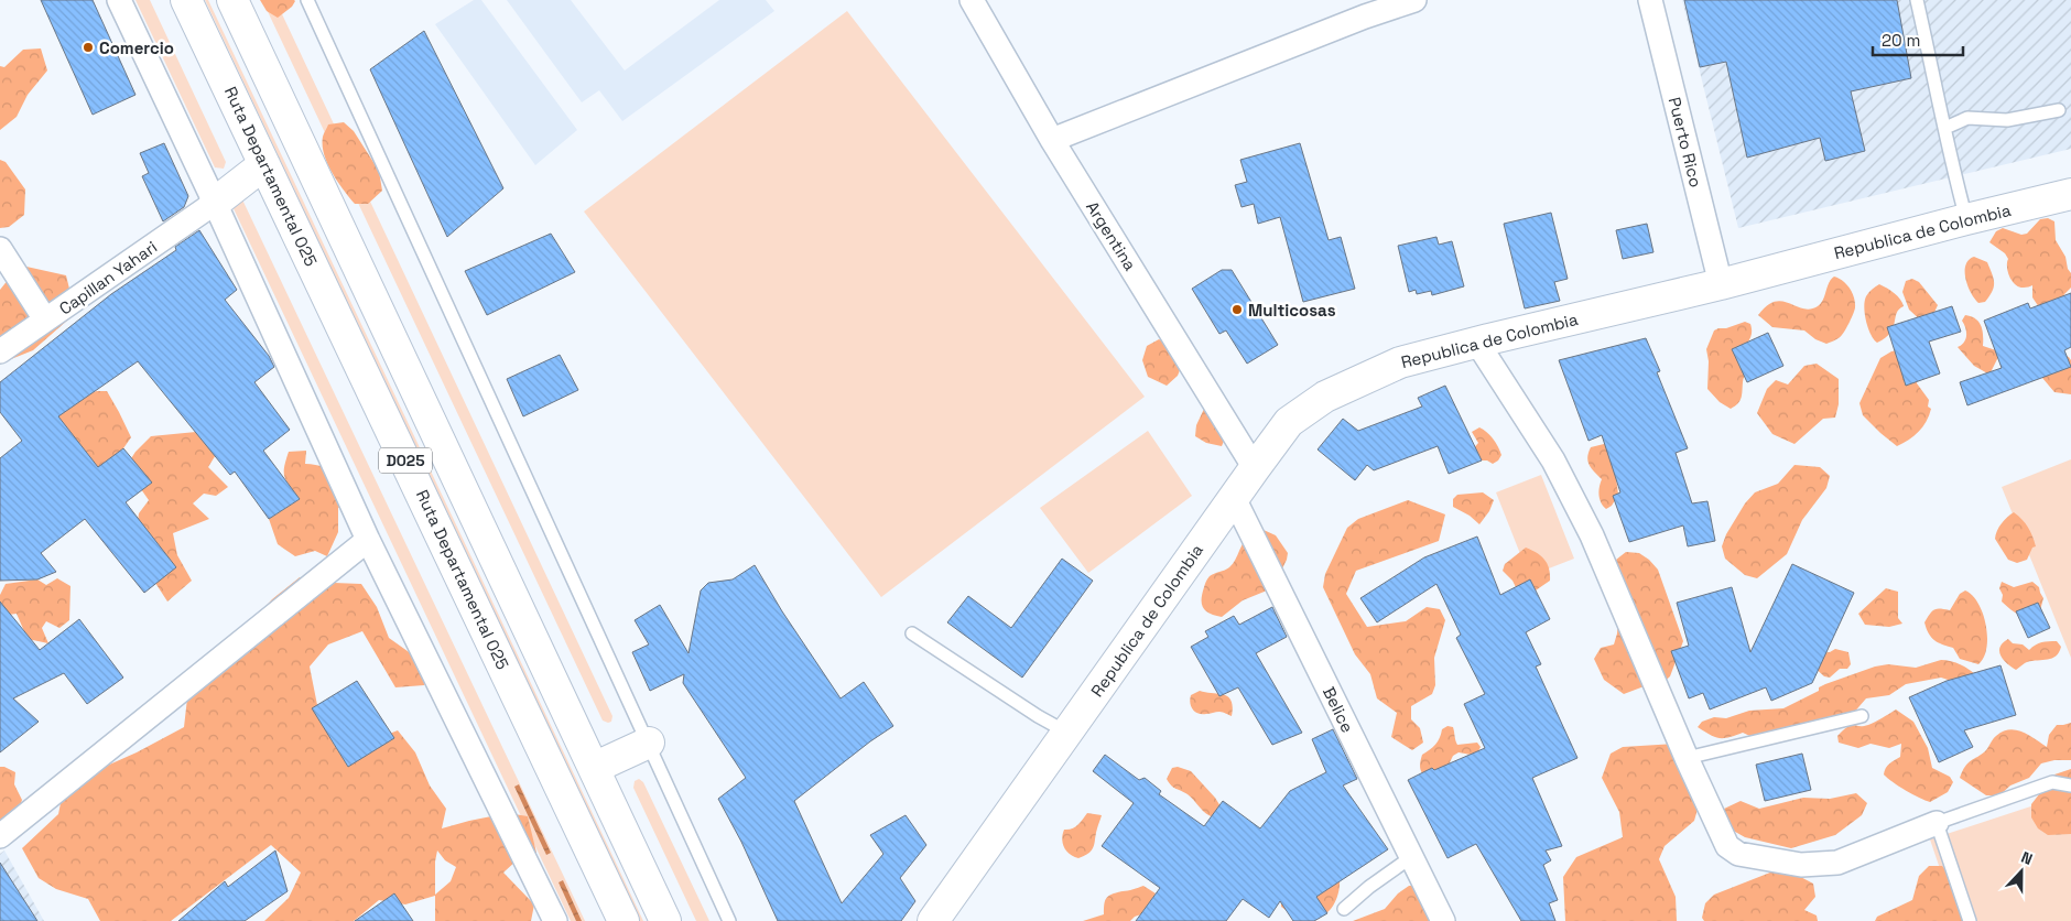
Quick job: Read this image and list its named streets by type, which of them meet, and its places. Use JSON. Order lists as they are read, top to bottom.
{
  "streets": {
    "main road": ["Ruta Departamental 025", "Republica de Colombia", "D025"],
    "street": [
      "Puerto Rico",
      "Argentina",
      "Capillan Yahari",
      "Belice"
    ]
  },
  "crossings": [
    ["Puerto Rico", "Republica de Colombia"],
    ["Republica de Colombia", "Argentina"],
    ["Republica de Colombia", "Belice"]
  ],
  "places": ["Comercio", "Multicosas"],
  "scale_bar": "20 m",
  "north": "top"
}
